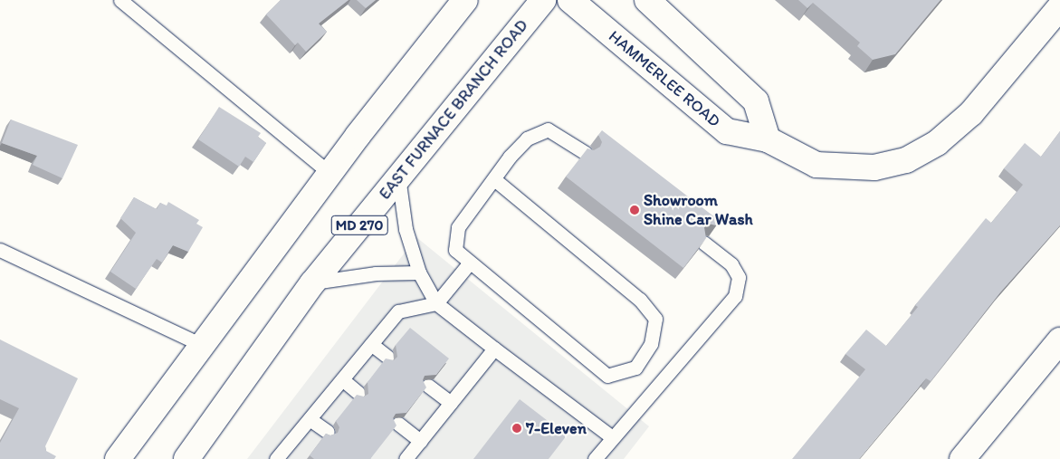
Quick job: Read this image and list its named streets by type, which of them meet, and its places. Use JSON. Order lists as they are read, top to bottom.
{
  "streets": {
    "main road": ["HAMMERLEE ROAD", "EAST FURNACE BRANCH ROAD", "MD 270"]
  },
  "places": ["Showroom Shine Car Wash", "7-Eleven"]
}
